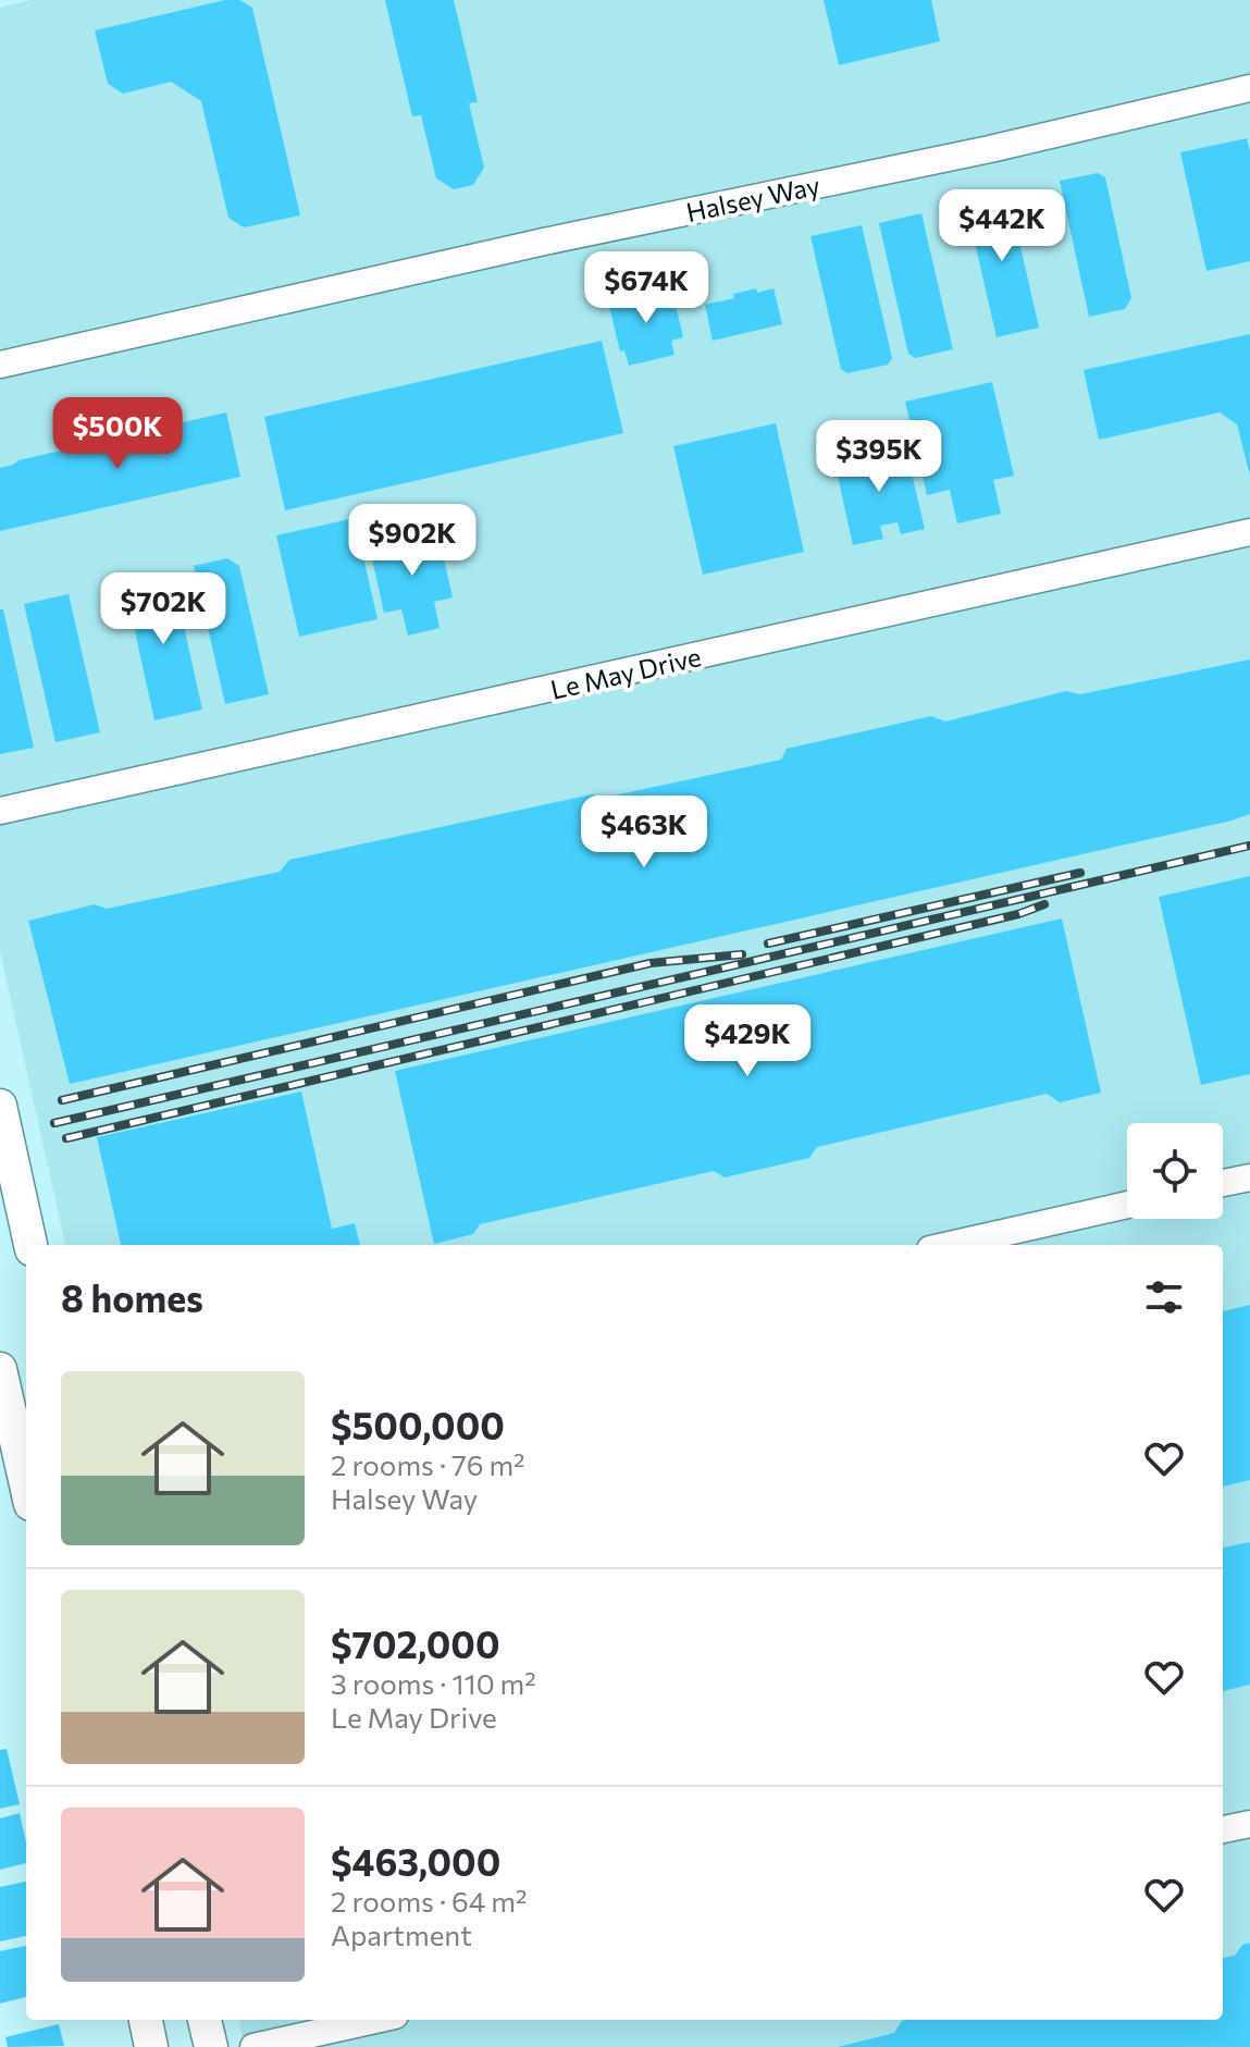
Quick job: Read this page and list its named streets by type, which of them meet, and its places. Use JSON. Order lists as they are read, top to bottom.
{
  "streets": {
    "street": ["Halsey Way", "Le May Drive"]
  },
  "page": {
    "price": [
      "$442K",
      "$674K",
      "$500K",
      "$395K",
      "$902K",
      "$702K",
      "$463K",
      "$429K"
    ],
    "heading": "8 homes",
    "list": [
      {
        "name": "$500,000",
        "note": "2 rooms · 76 m² · Halsey Way"
      },
      {
        "name": "$702,000",
        "note": "3 rooms · 110 m² · Le May Drive"
      },
      {
        "name": "$463,000",
        "note": "2 rooms · 64 m² · Apartment"
      }
    ]
  }
}
